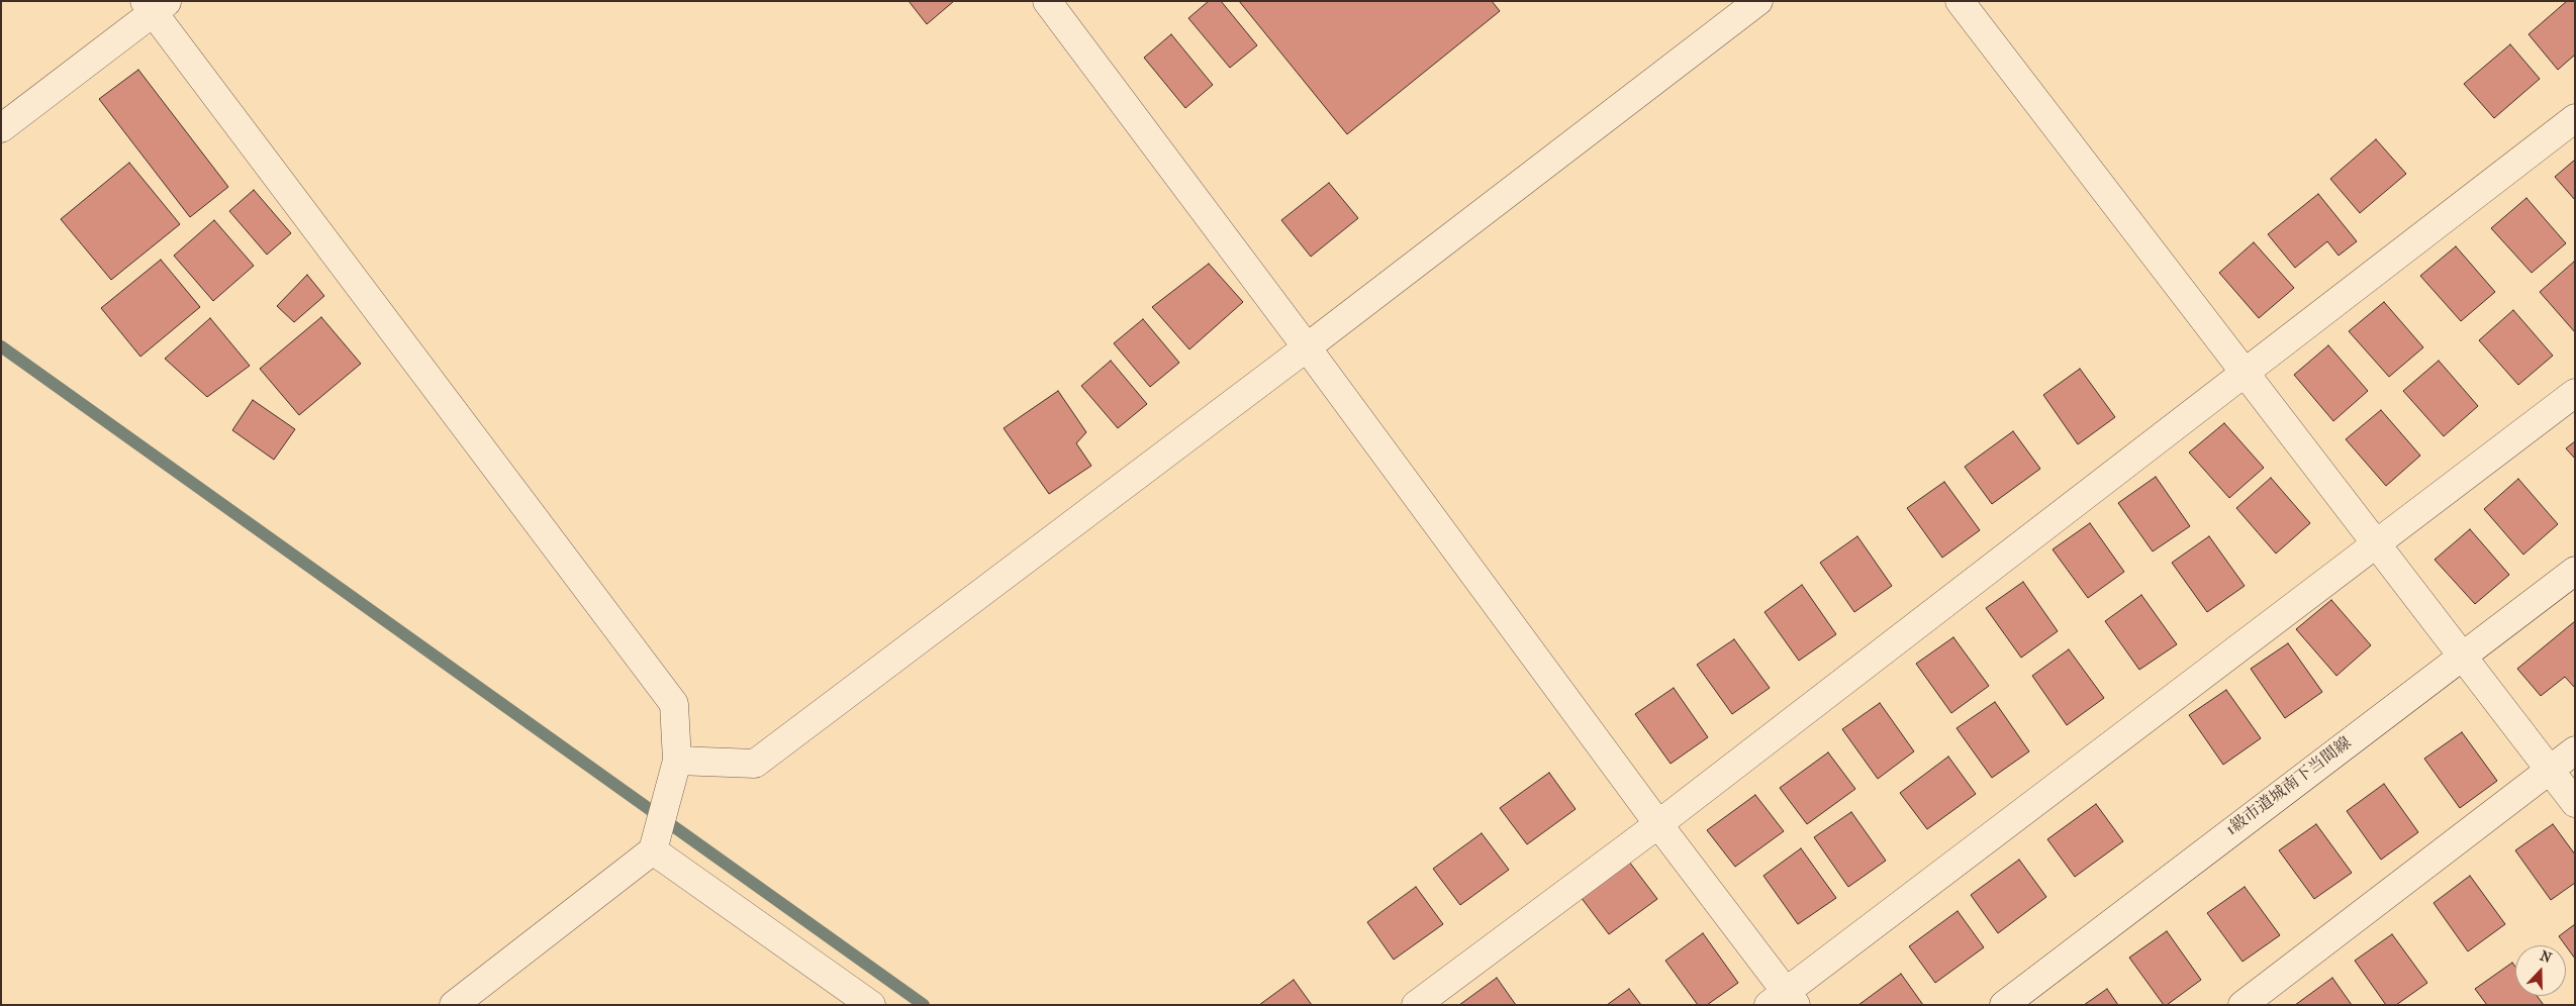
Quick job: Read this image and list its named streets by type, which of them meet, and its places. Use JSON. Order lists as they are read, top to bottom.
{
  "streets": {
    "street": ["1級市道城南下当間線"]
  },
  "north": "top"
}
